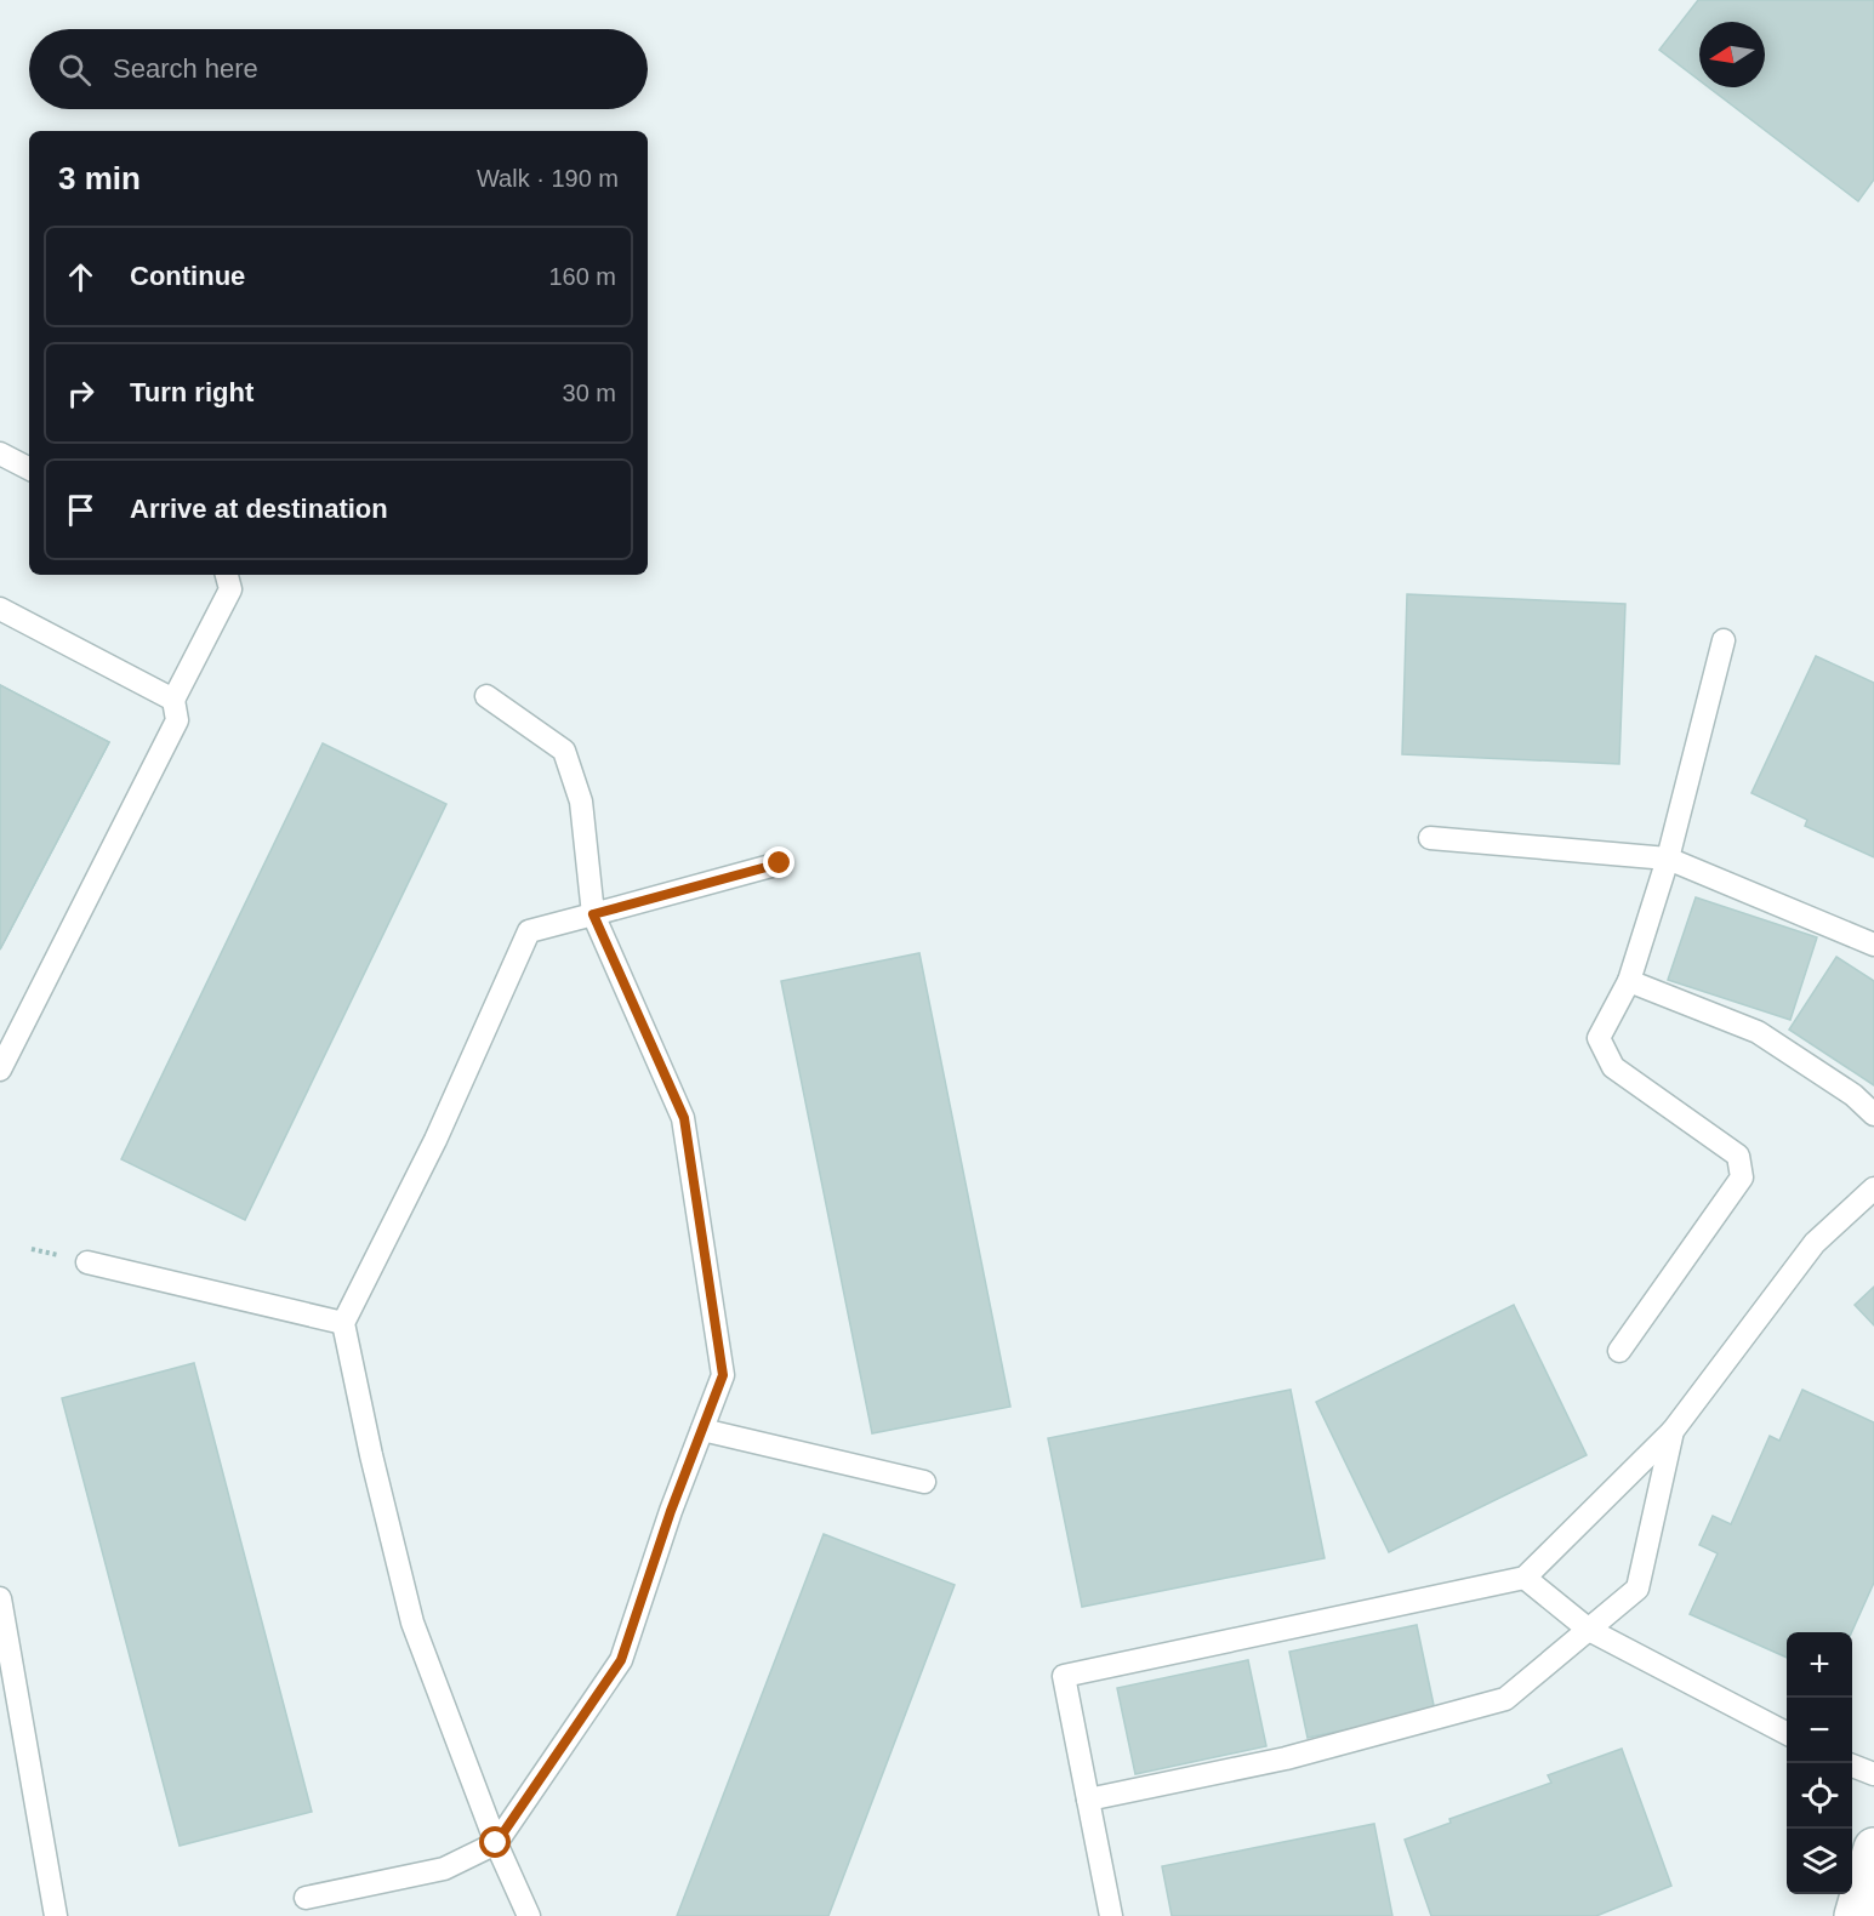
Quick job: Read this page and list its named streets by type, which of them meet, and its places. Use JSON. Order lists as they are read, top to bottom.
{
  "north": "left",
  "page": {
    "search": "Search here",
    "heading": ["3 min", "Walk · 190 m"],
    "list": [
      ["Continue", "160 m"],
      ["Turn right", "30 m"],
      "Arrive at destination"
    ],
    "map_buttons": ["+", "−"]
  }
}
